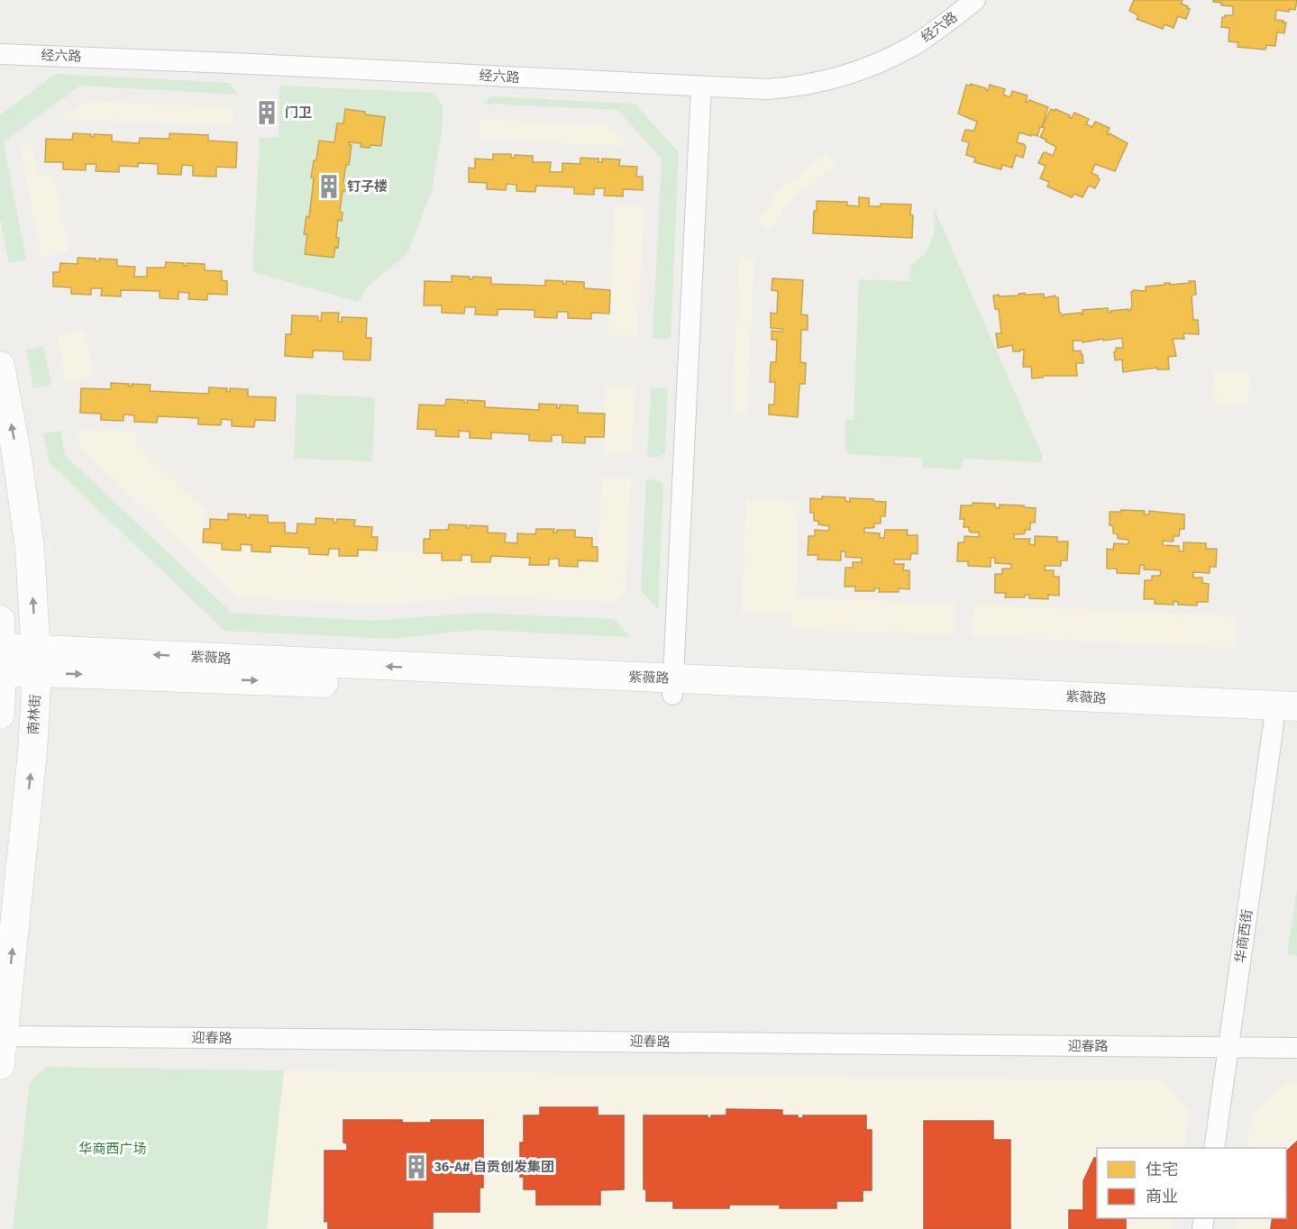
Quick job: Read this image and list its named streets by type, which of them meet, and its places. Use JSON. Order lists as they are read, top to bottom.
{
  "streets": {
    "main road": ["紫薇路", "南林街"],
    "street": ["经六路", "华商西街", "迎春路"]
  },
  "crossings": [
    ["紫薇路", "南林街"],
    ["紫薇路", "华商西街"],
    ["南林街", "迎春路"],
    ["华商西街", "迎春路"]
  ],
  "one_way": ["南林街"],
  "parks": ["华商西广场"],
  "places": {
    "building": ["门卫", "钉子楼", "36-A# 自贡创发集团"]
  },
  "legend": ["住宅", "商业"]
}
